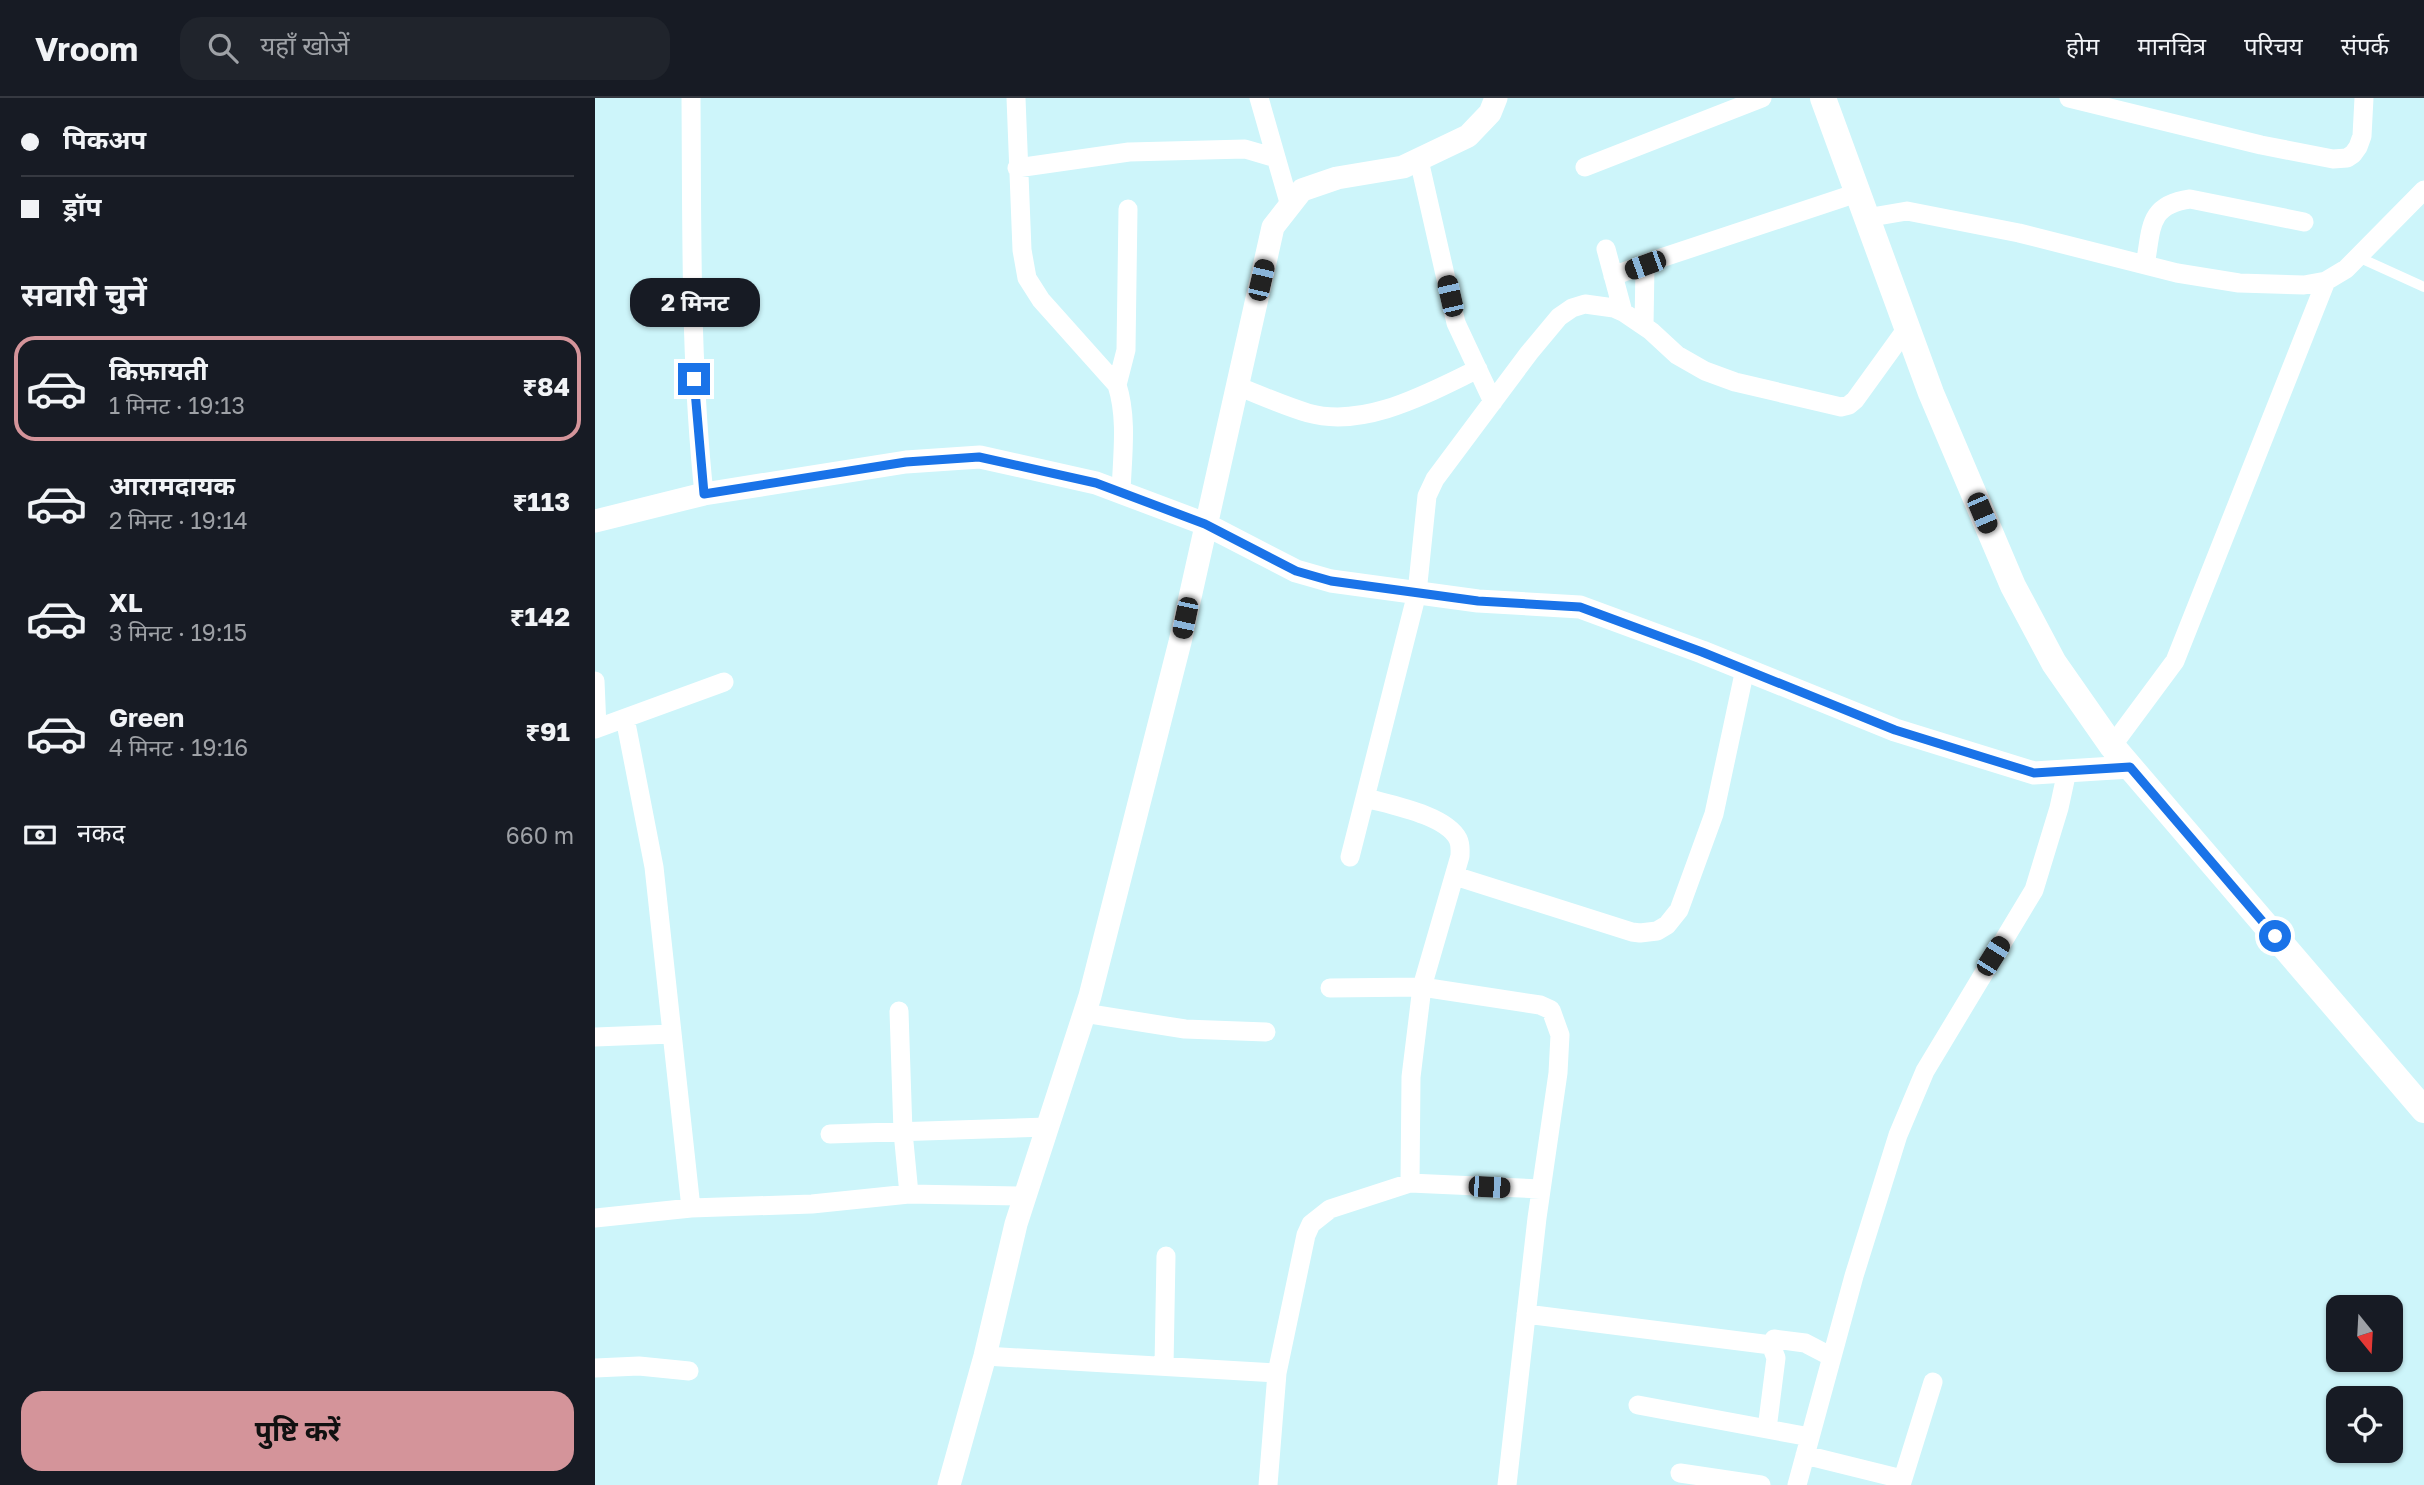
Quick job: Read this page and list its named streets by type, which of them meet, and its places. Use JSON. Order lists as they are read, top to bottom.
{
  "north": "bottom",
  "page": {
    "header": "Vroom",
    "search": "यहाँ खोजें",
    "nav": [
      "होम",
      "मानचित्र",
      "परिचय",
      "संपर्क"
    ],
    "banner": ["पिकअप", "ड्रॉप"],
    "heading": "सवारी चुनें",
    "bubble": "2 मिनट",
    "list": [
      {
        "name": "किफ़ायती",
        "note": "1 मिनट · 19:13",
        "value": "₹84"
      },
      {
        "name": "आरामदायक",
        "note": "2 मिनट · 19:14",
        "value": "₹113"
      },
      {
        "name": "XL",
        "note": "3 मिनट · 19:15",
        "value": "₹142"
      },
      {
        "name": "Green",
        "note": "4 मिनट · 19:16",
        "value": "₹91"
      }
    ],
    "pay": ["नकद", "660 m"],
    "buttons": "पुष्टि करें"
  }
}
